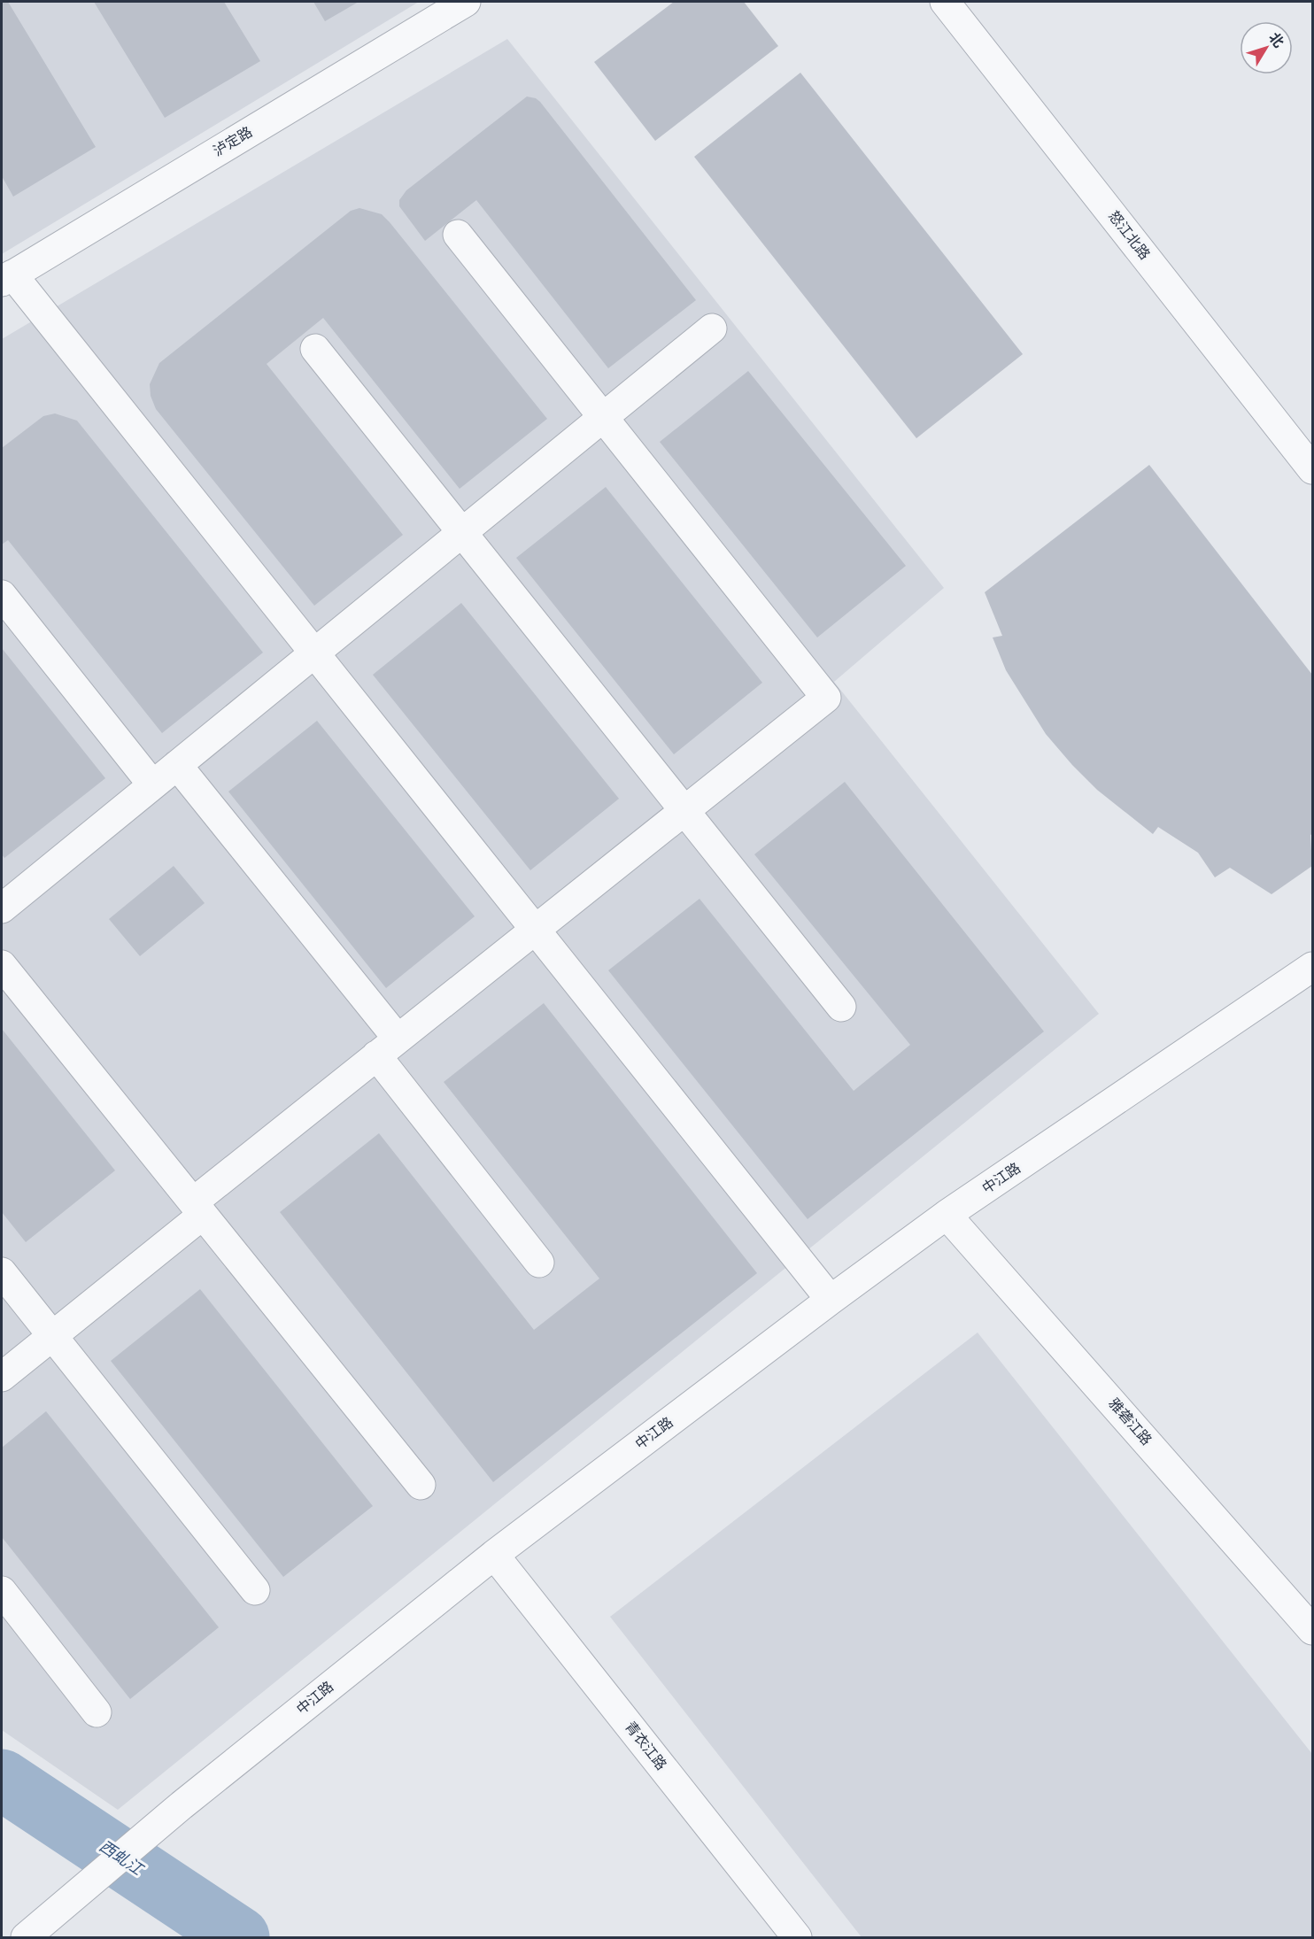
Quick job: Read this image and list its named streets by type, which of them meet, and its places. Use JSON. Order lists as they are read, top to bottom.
{
  "streets": {
    "street": [
      "泸定路",
      "怒江北路",
      "中江路",
      "雅砻江路",
      "青衣江路"
    ]
  },
  "crossings": [
    ["中江路", "雅砻江路"],
    ["中江路", "青衣江路"]
  ],
  "water": ["西虬江"],
  "north": "top right"
}
